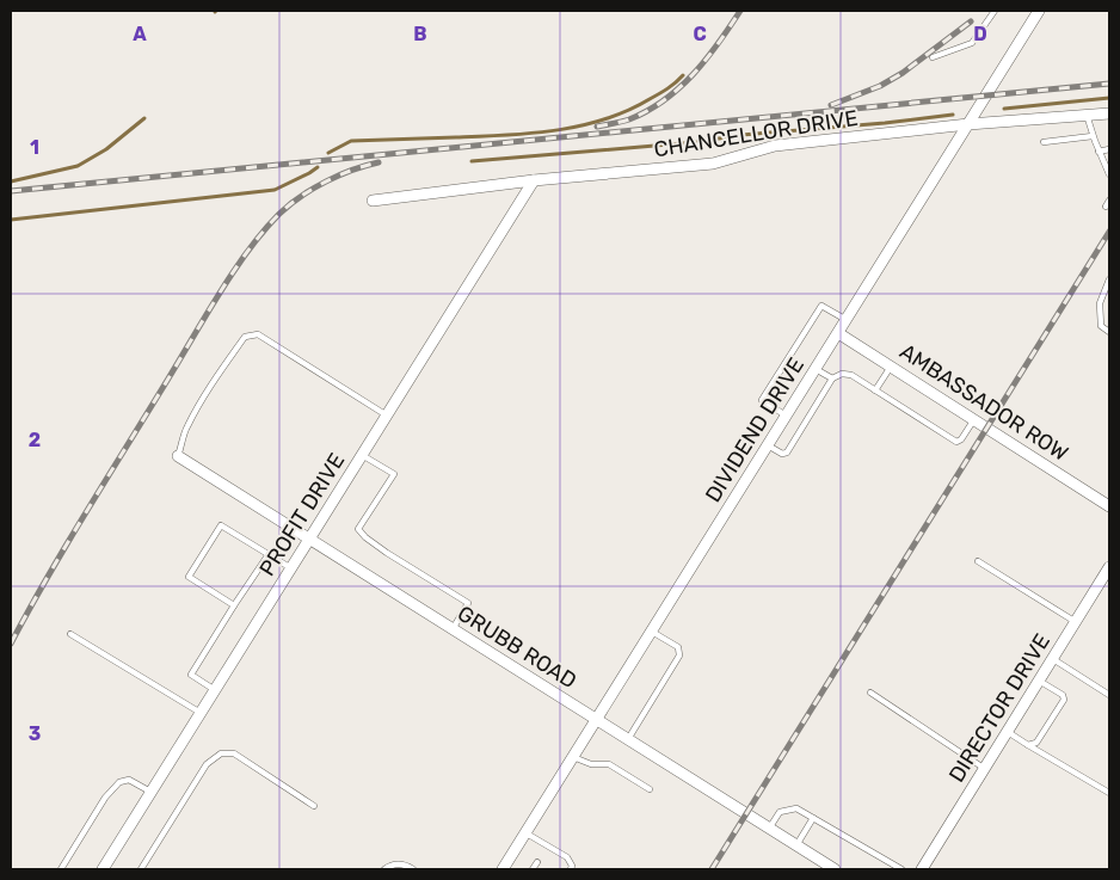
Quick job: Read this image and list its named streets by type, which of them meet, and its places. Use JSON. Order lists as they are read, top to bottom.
{
  "streets": {
    "street": [
      "CHANCELLOR DRIVE",
      "AMBASSADOR ROW",
      "DIVIDEND DRIVE",
      "PROFIT DRIVE",
      "GRUBB ROAD",
      "DIRECTOR DRIVE"
    ]
  },
  "crossings": [
    ["CHANCELLOR DRIVE", "DIVIDEND DRIVE"],
    ["CHANCELLOR DRIVE", "PROFIT DRIVE"],
    ["AMBASSADOR ROW", "DIVIDEND DRIVE"],
    ["DIVIDEND DRIVE", "GRUBB ROAD"],
    ["PROFIT DRIVE", "GRUBB ROAD"]
  ],
  "grid": {
    "columns": [
      "A",
      "B",
      "C",
      "D"
    ],
    "rows": ["1", "2", "3"]
  }
}
